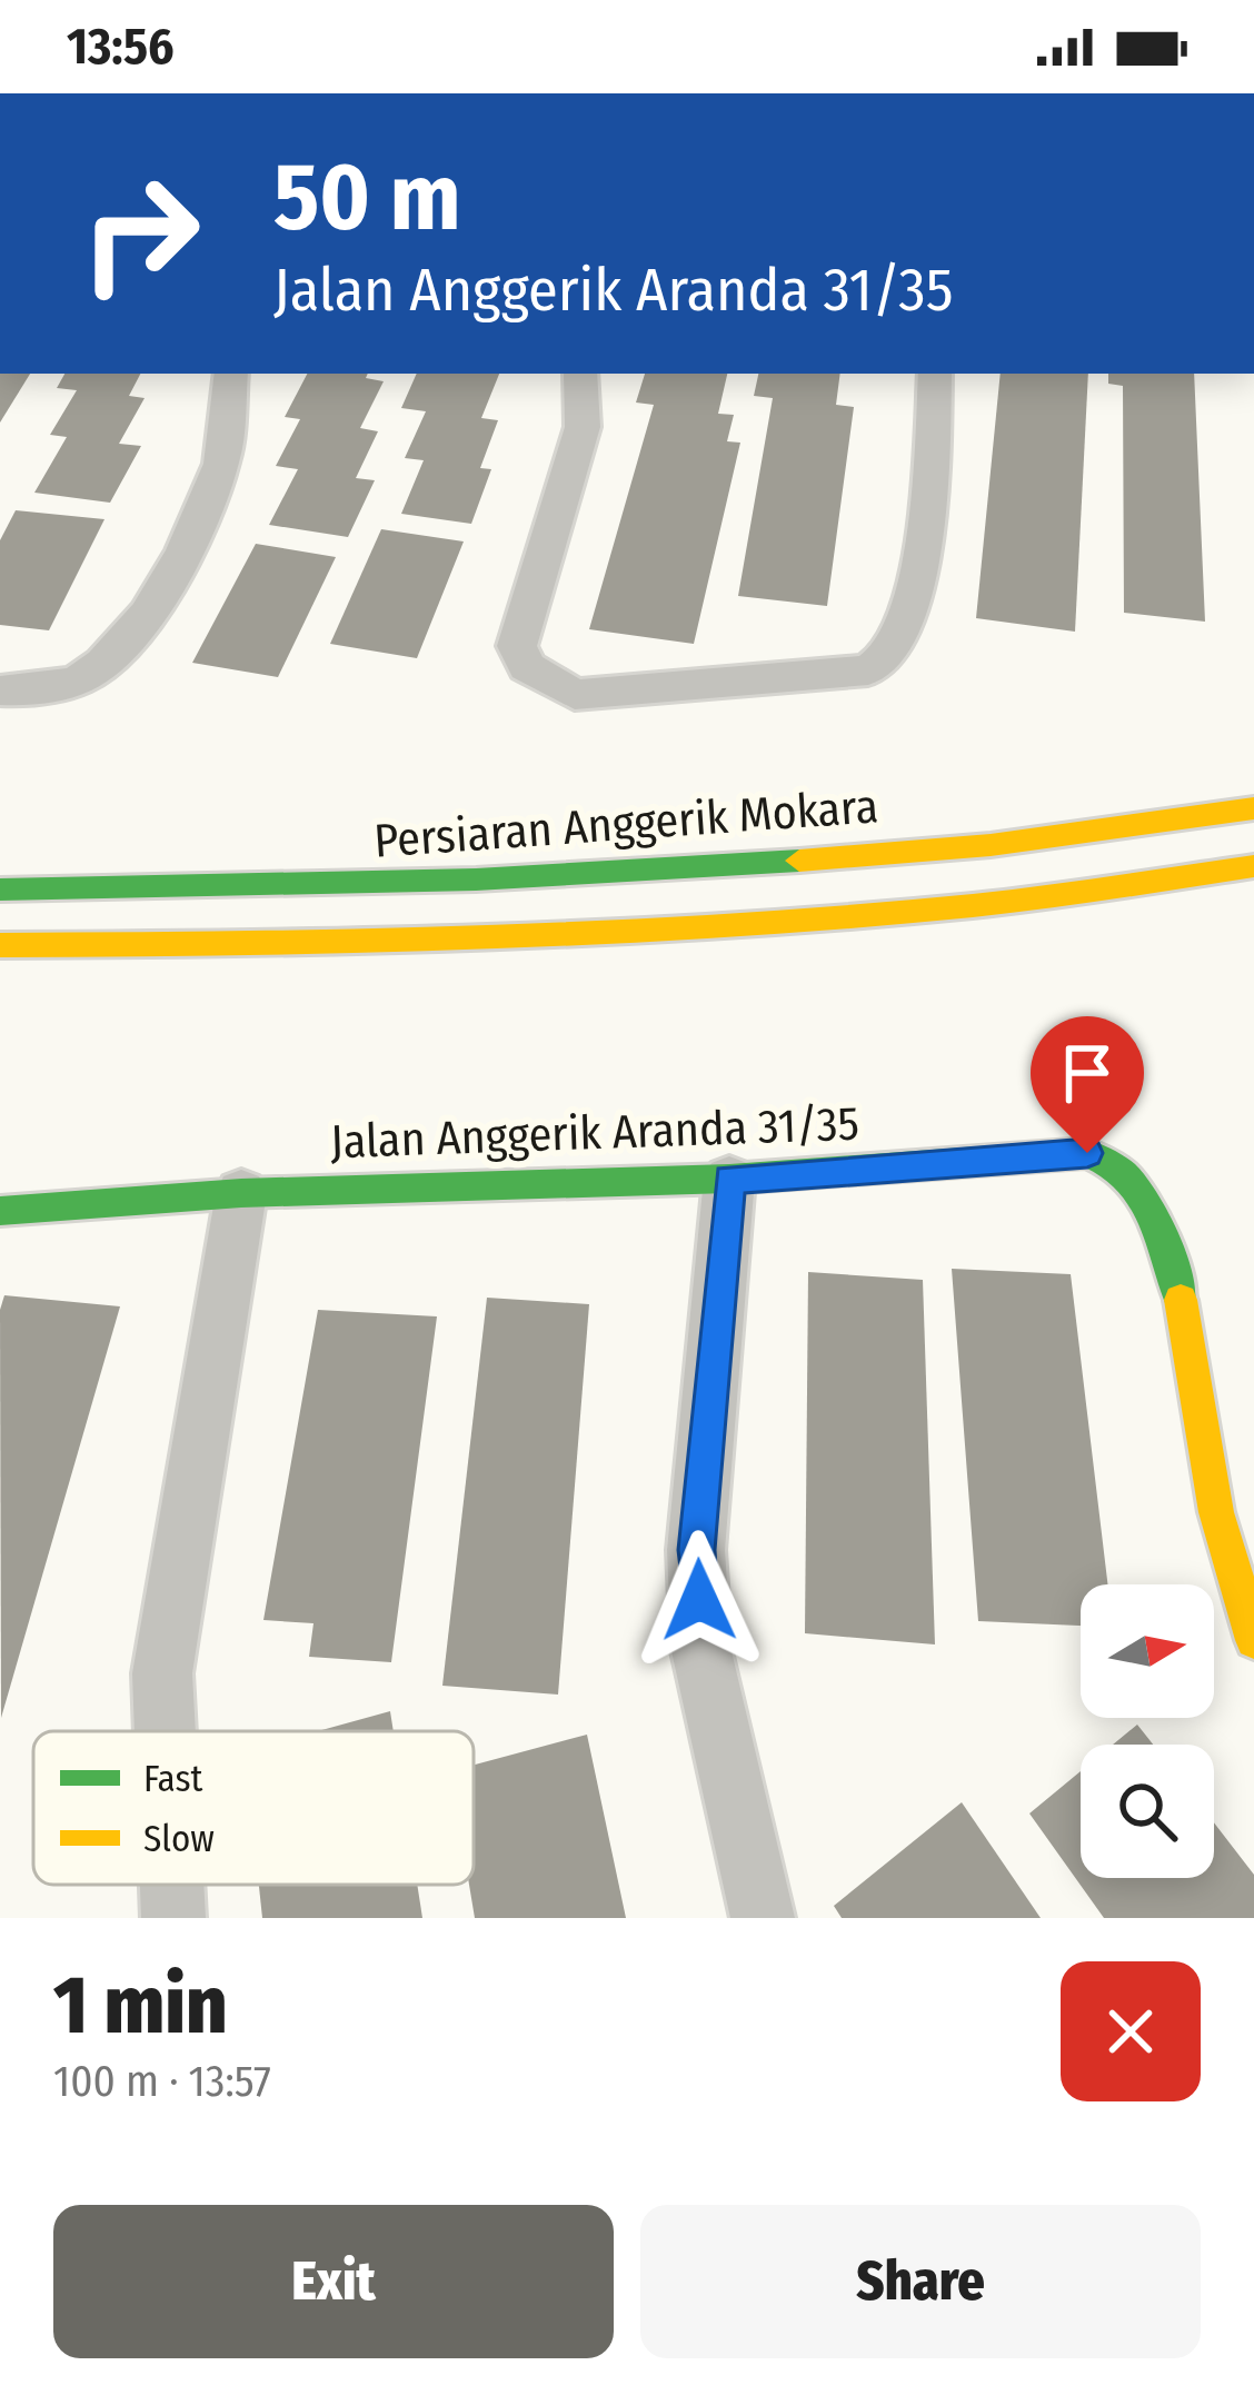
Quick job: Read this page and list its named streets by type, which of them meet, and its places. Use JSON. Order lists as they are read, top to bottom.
{
  "streets": {
    "main road": ["Persiaran Anggerik Mokara", "Jalan Anggerik Aranda 31/35"]
  },
  "legend": ["Fast", "Slow"],
  "north": "right",
  "page": {
    "status": "13:56",
    "turn": ["50 m", "Jalan Anggerik Aranda 31/35"],
    "heading": ["1 min", "100 m · 13:57"],
    "buttons": ["Exit", "Share"]
  }
}
